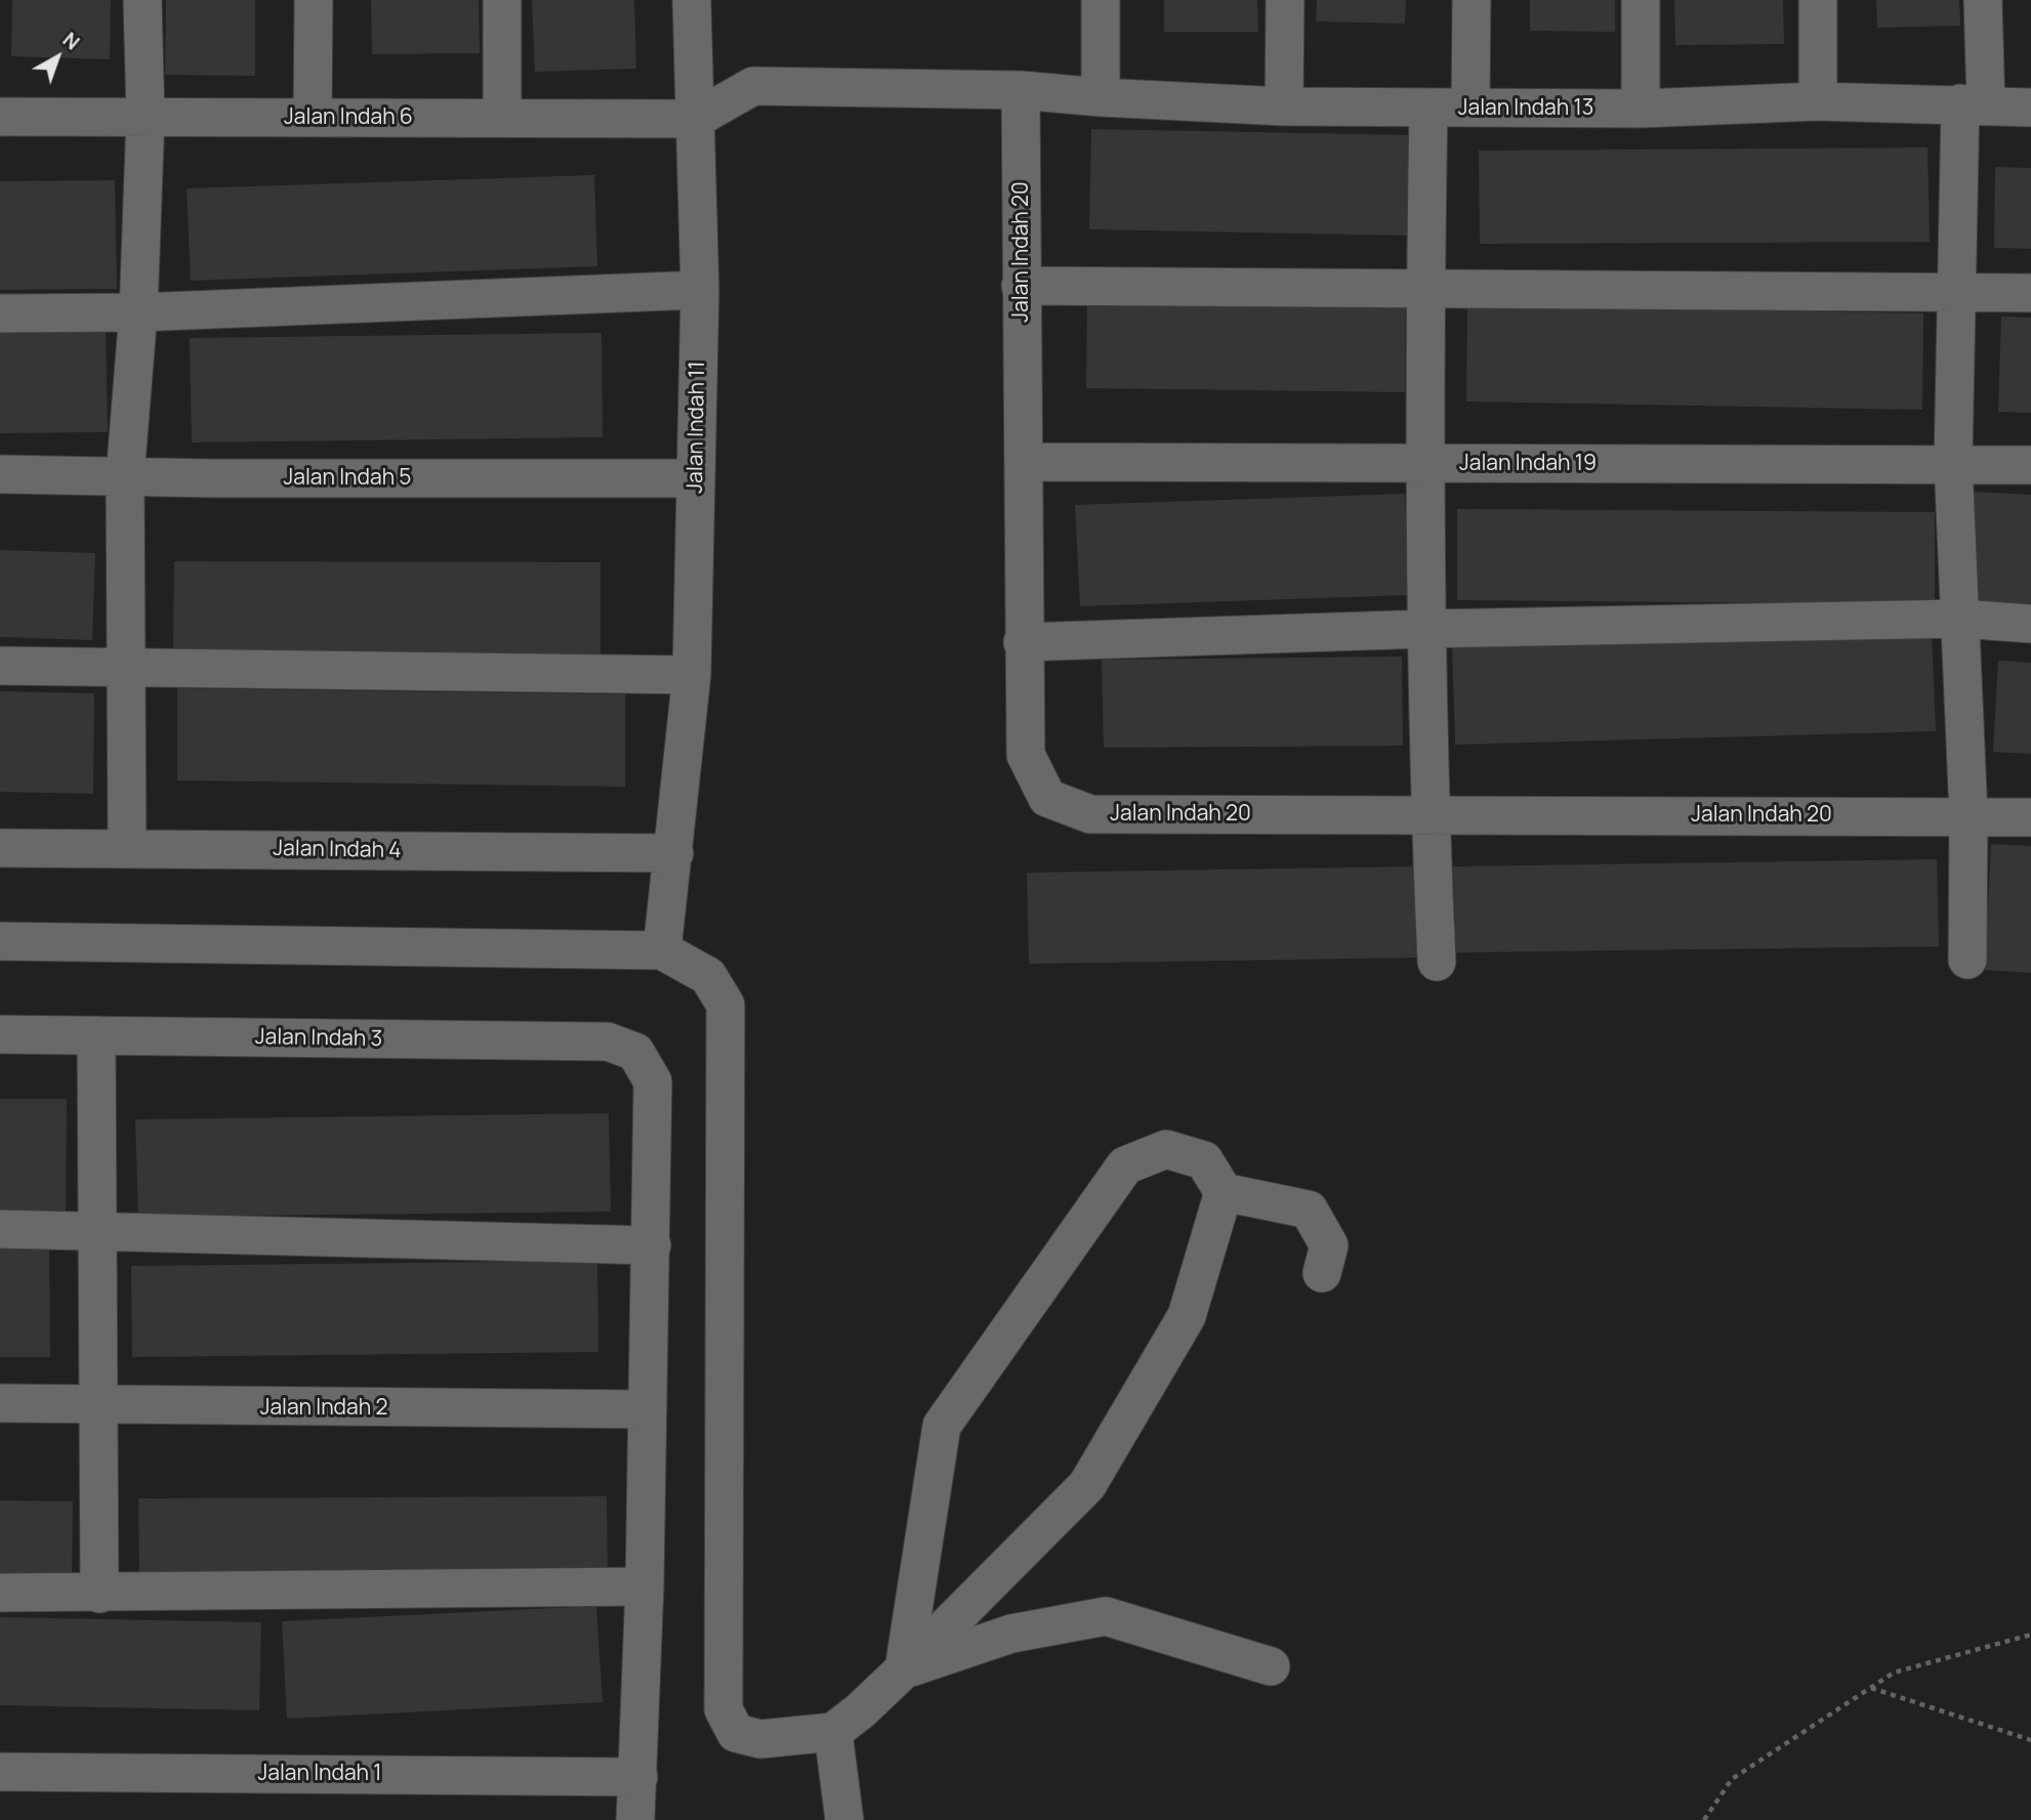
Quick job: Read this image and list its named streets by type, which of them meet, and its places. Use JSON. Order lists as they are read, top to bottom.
{
  "streets": {
    "street": [
      "Jalan Indah 13",
      "Jalan Indah 6",
      "Jalan Indah 20",
      "Jalan Indah 11",
      "Jalan Indah 19",
      "Jalan Indah 5",
      "Jalan Indah 4",
      "Jalan Indah 3",
      "Jalan Indah 2",
      "Jalan Indah 1"
    ]
  },
  "crossings": [
    ["Jalan Indah 13", "Jalan Indah 6"],
    ["Jalan Indah 13", "Jalan Indah 20"],
    ["Jalan Indah 13", "Jalan Indah 11"],
    ["Jalan Indah 6", "Jalan Indah 11"],
    ["Jalan Indah 20", "Jalan Indah 19"],
    ["Jalan Indah 11", "Jalan Indah 5"],
    ["Jalan Indah 11", "Jalan Indah 4"]
  ],
  "north": "top right"
}
